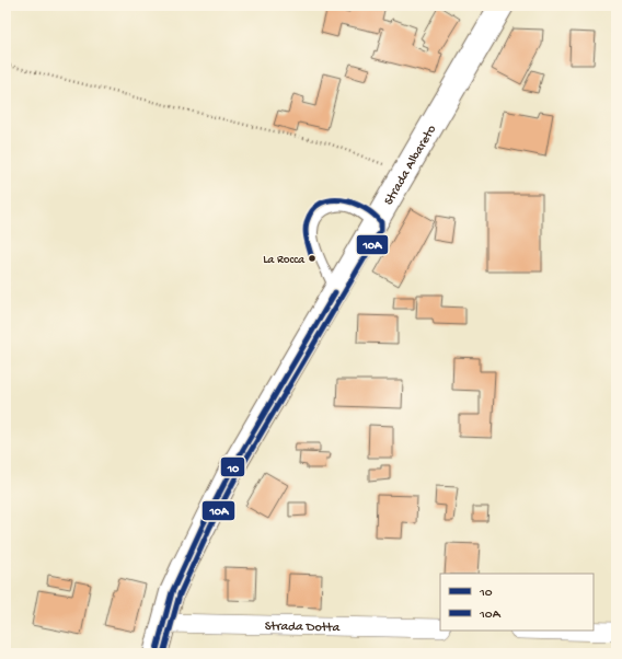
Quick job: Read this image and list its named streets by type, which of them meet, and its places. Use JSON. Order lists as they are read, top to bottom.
{
  "streets": {
    "street": ["Strada Albareto", "Strada Dotta"]
  },
  "crossings": [
    ["Strada Albareto", "Strada Dotta"]
  ],
  "places": ["La Rocca"],
  "lines": ["transit line 10A", "transit line 10"],
  "legend": ["10", "10A"]
}
